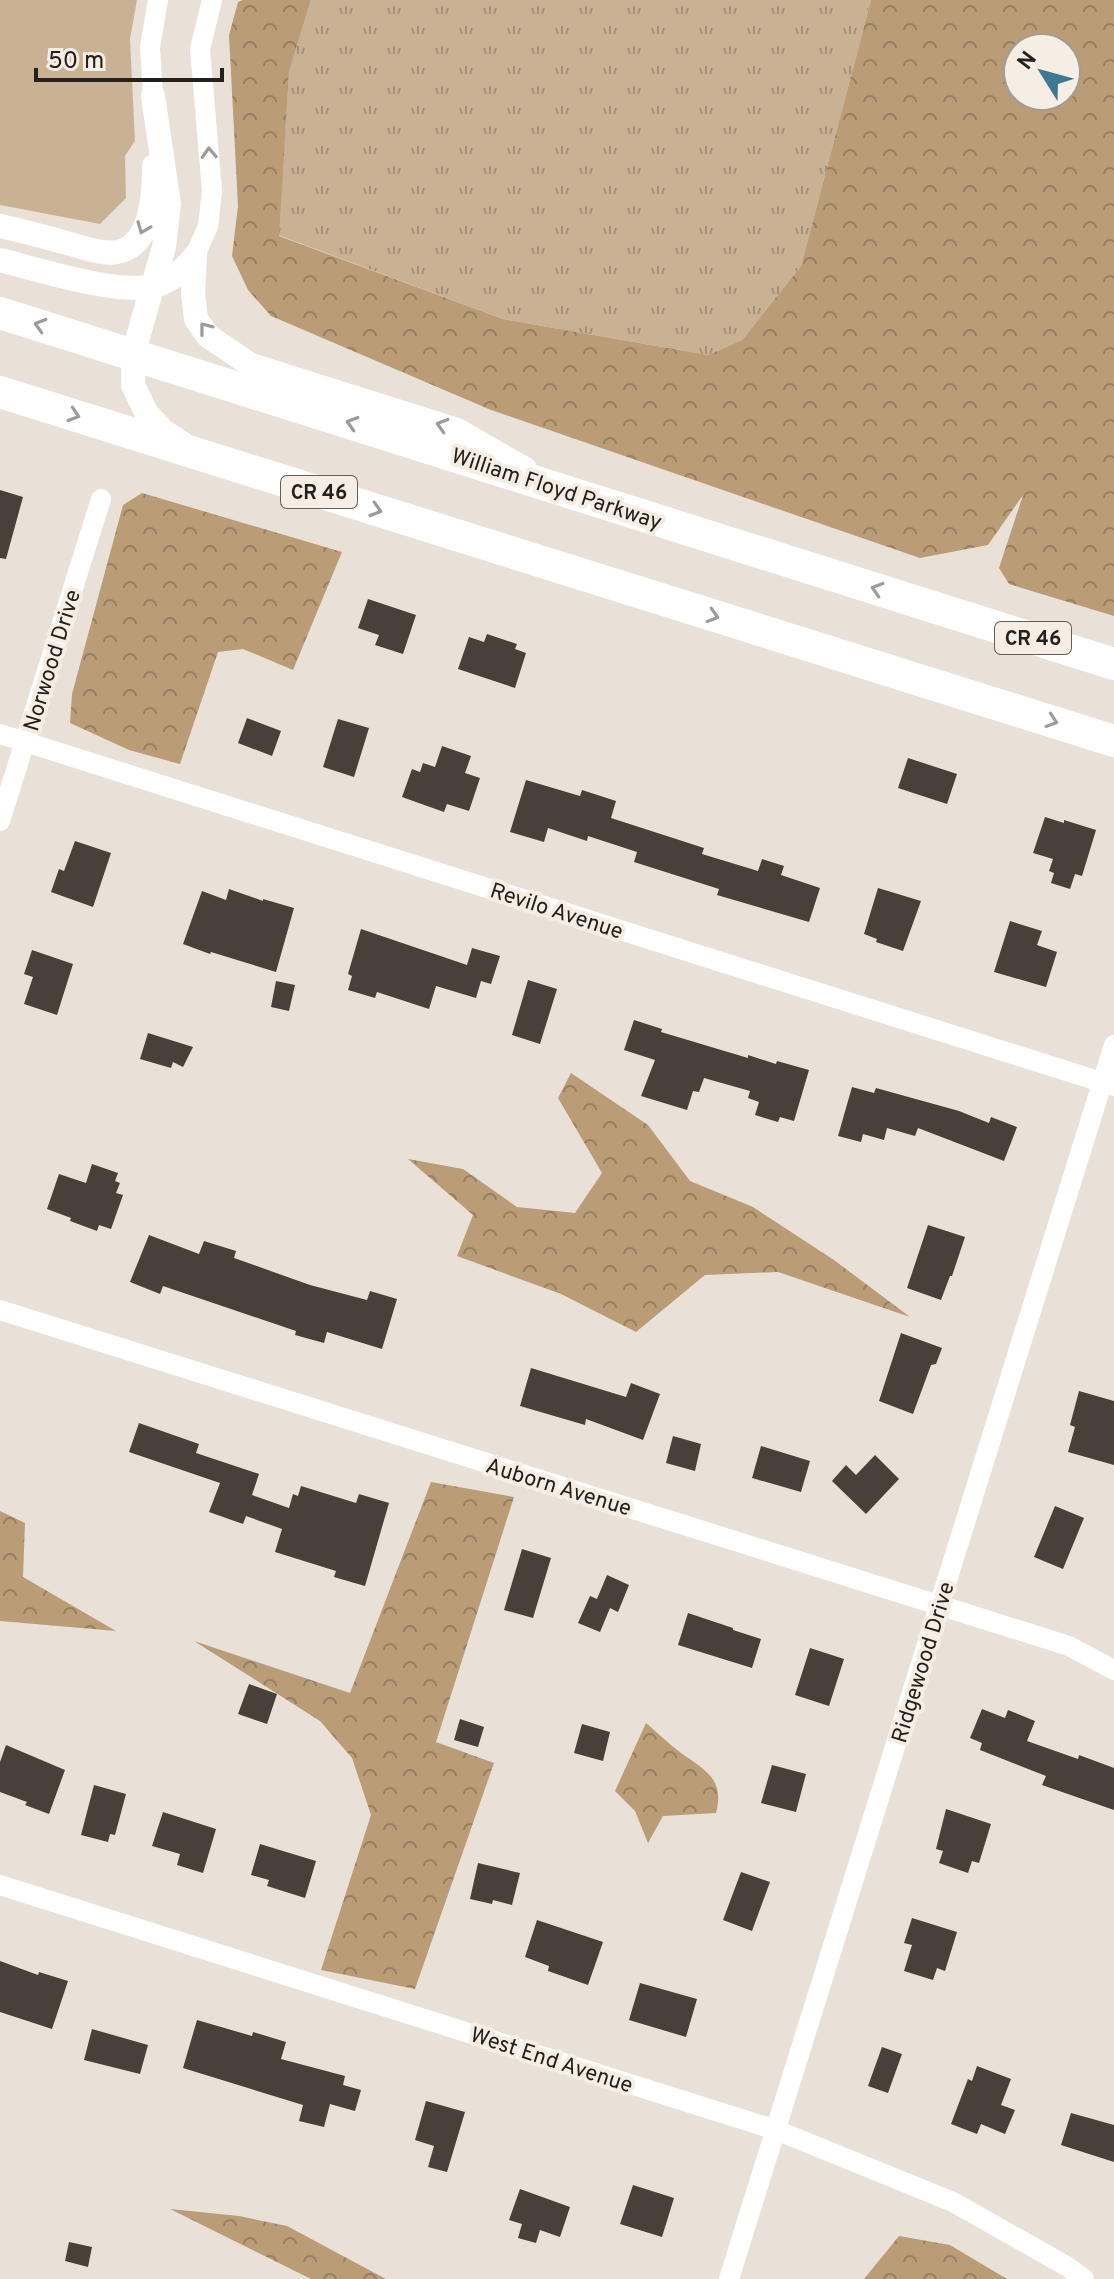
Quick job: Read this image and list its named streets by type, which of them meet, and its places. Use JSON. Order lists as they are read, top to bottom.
{
  "streets": {
    "highway": ["William Floyd Parkway", "CR 46"],
    "street": [
      "Norwood Drive",
      "Revilo Avenue",
      "Auborn Avenue",
      "Ridgewood Drive",
      "West End Avenue"
    ]
  },
  "crossings": [
    ["Norwood Drive", "Revilo Avenue"],
    ["Revilo Avenue", "Ridgewood Drive"],
    ["Auborn Avenue", "Ridgewood Drive"],
    ["Ridgewood Drive", "West End Avenue"]
  ],
  "scale_bar": "50 m",
  "north": "top left"
}
